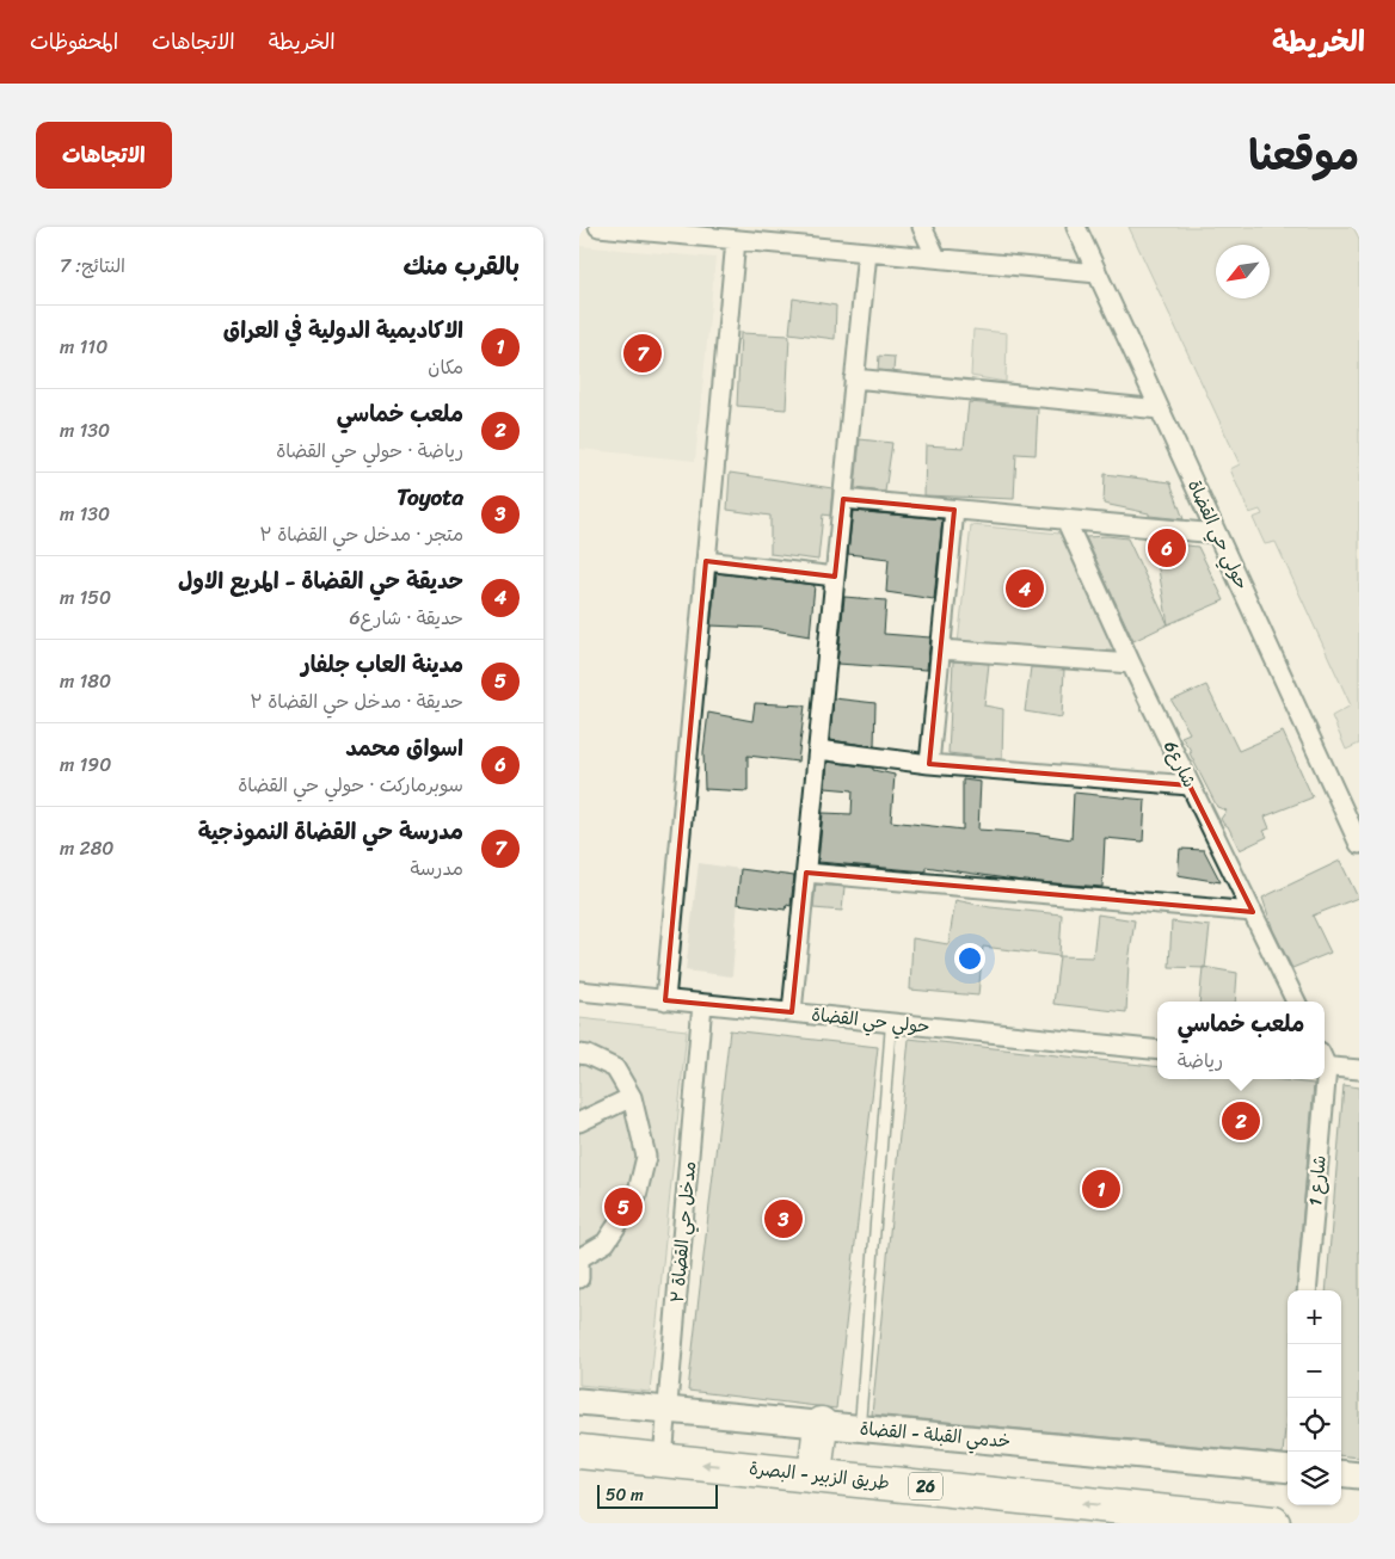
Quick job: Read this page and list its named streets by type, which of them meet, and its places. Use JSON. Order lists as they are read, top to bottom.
{
  "streets": {
    "highway": ["طريق الزبير - البصرة", "26"],
    "street": [
      "حولي حي القضاة",
      "شارع6",
      "شارع 1",
      "مدخل حي القضاة ٣",
      "خدمي القبلة - القضاة"
    ]
  },
  "crossings": [
    ["حولي حي القضاة", "مدخل حي القضاة ٣"],
    ["مدخل حي القضاة ٣", "خدمي القبلة - القضاة"],
    ["مدخل حي القضاة ٣", "طريق الزبير - البصرة"]
  ],
  "one_way": ["طريق الزبير - البصرة"],
  "scale_bar": "50 m",
  "north": "bottom left",
  "page": {
    "header": "الخريطة",
    "nav": ["الخريطة", "الاتجاهات", "المحفوظات"],
    "title": "موقعنا",
    "buttons": "الاتجاهات",
    "heading": ["بالقرب منك", "النتائج: 7"],
    "list": [
      {
        "mark": "1",
        "name": "الاكاديمية الدولية في العراق",
        "note": "مكان",
        "value": "110 m"
      },
      {
        "mark": "2",
        "name": "ملعب خماسي",
        "note": "رياضة · حولي حي القضاة",
        "value": "130 m"
      },
      {
        "mark": "3",
        "name": "Toyota",
        "note": "متجر · مدخل حي القضاة ٣",
        "value": "130 m"
      },
      {
        "mark": "4",
        "name": "حديقة حي القضاة - المربع الاول",
        "note": "حديقة · شارع6",
        "value": "150 m"
      },
      {
        "mark": "5",
        "name": "مدينة العاب جلفار",
        "note": "حديقة · مدخل حي القضاة ٣",
        "value": "180 m"
      },
      {
        "mark": "6",
        "name": "اسواق محمد",
        "note": "سوبرماركت · حولي حي القضاة",
        "value": "190 m"
      },
      {
        "mark": "7",
        "name": "مدرسة حي القضاة النموذجية",
        "note": "مدرسة",
        "value": "280 m"
      }
    ],
    "pins": [
      "7",
      "6",
      "4",
      "2",
      "1",
      "5",
      "3"
    ],
    "popup": ["ملعب خماسي", "رياضة"],
    "map_buttons": ["+", "−"],
    "scale": "50 m"
  }
}
